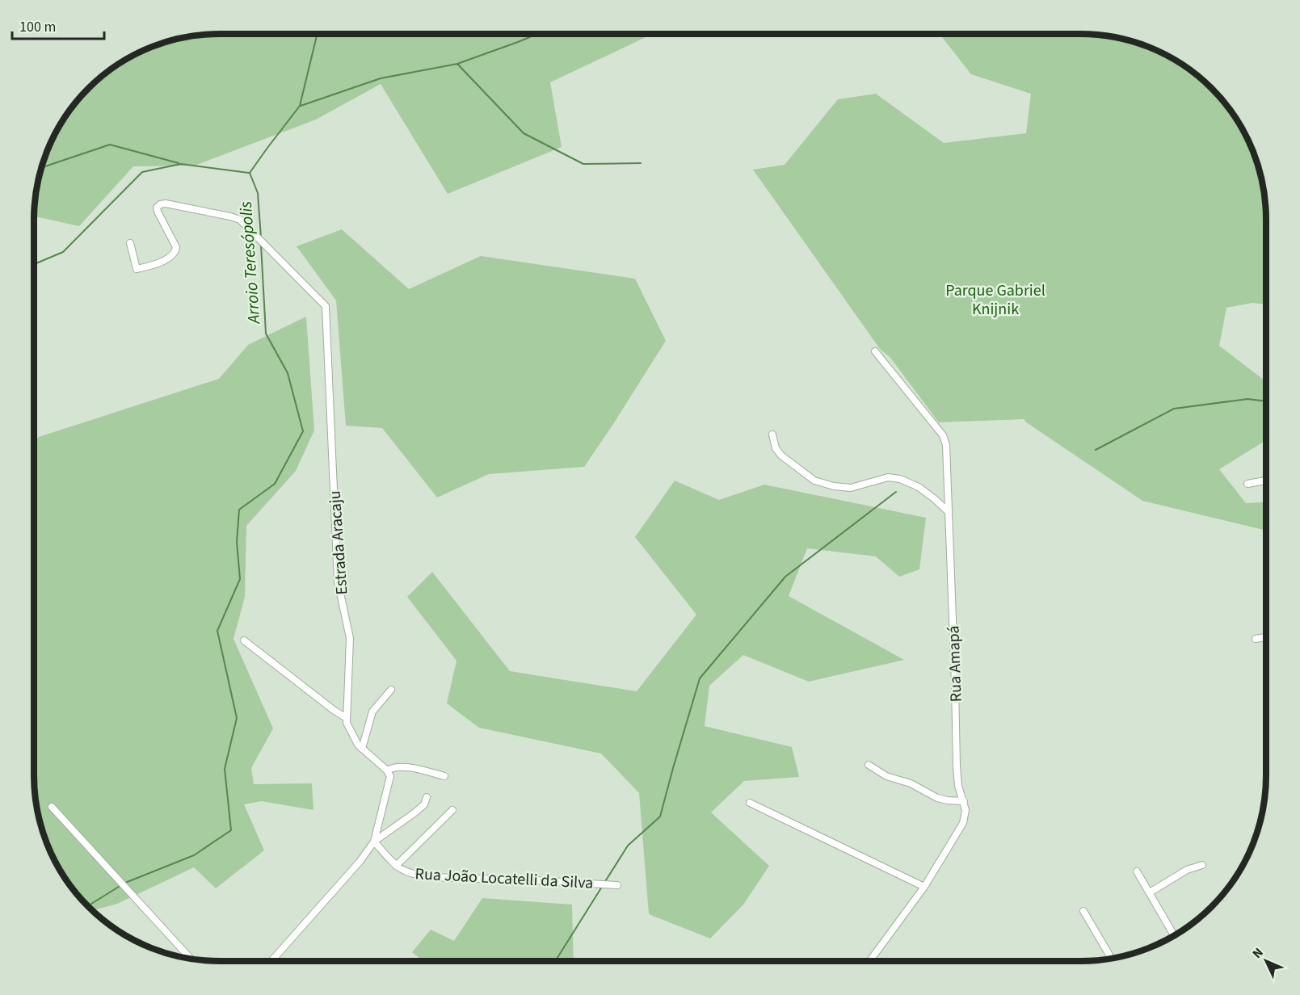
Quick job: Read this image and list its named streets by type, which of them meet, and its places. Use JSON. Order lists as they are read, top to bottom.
{
  "streets": {
    "street": ["Estrada Aracaju", "Rua Amapá", "Rua João Locatelli da Silva"]
  },
  "water": ["Arroio Teresópolis"],
  "parks": ["Parque Gabriel Knijnik"],
  "scale_bar": "100 m",
  "north": "top left"
}
